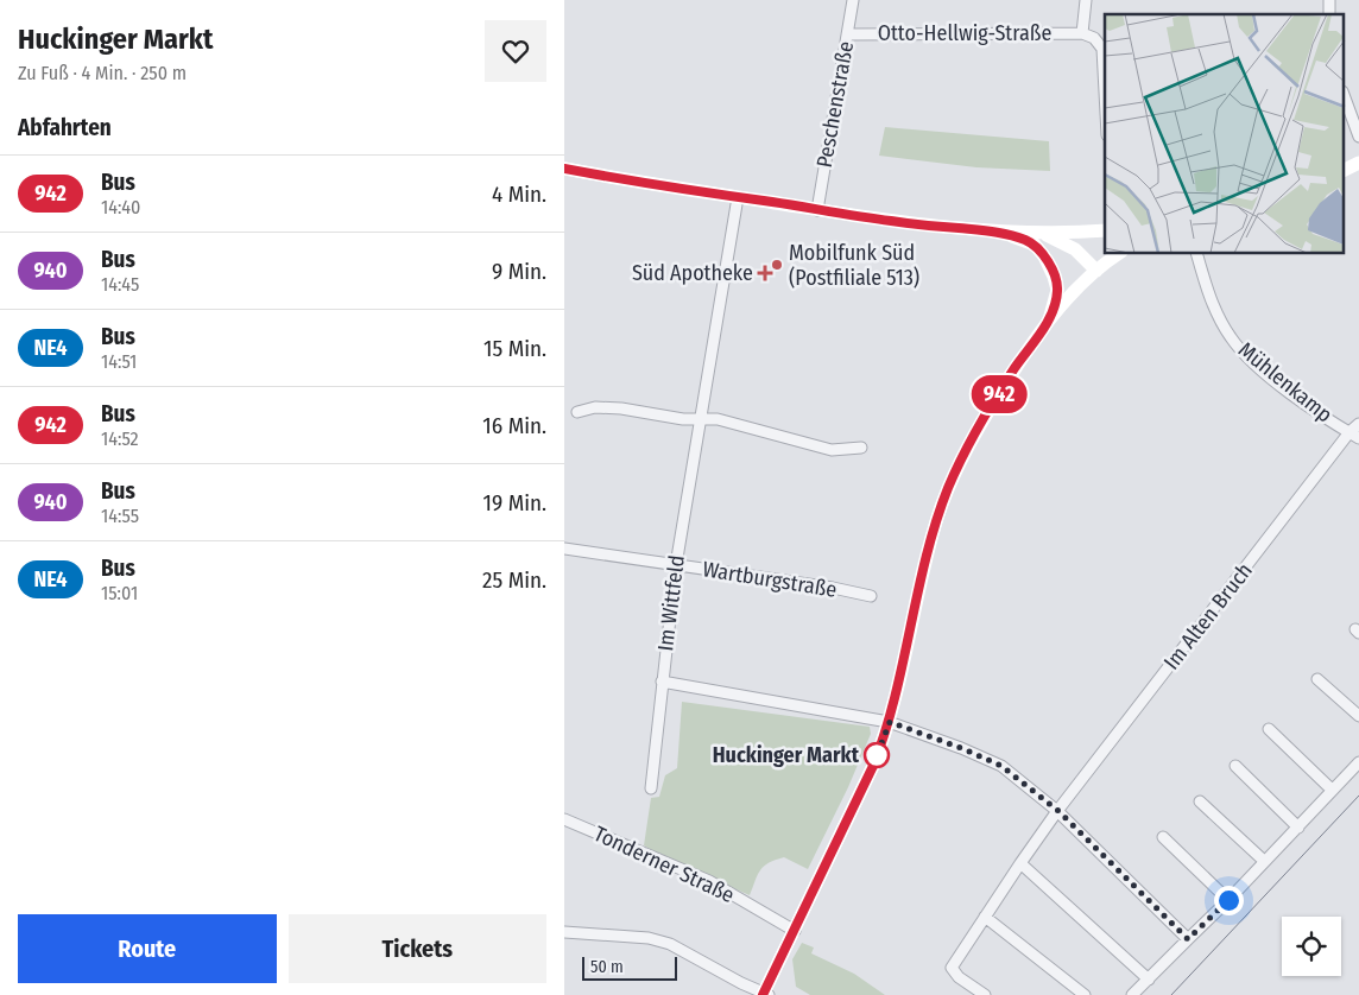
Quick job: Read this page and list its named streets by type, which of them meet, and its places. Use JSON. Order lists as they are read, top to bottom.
{
  "streets": {
    "street": [
      "Otto-Hellwig-Straße",
      "Peschenstraße",
      "Mühlenkamp",
      "Wartburgstraße",
      "Im Wittfeld",
      "Im Alten Bruch",
      "Tonderner Straße"
    ]
  },
  "crossings": [
    ["Otto-Hellwig-Straße", "Peschenstraße"],
    ["Mühlenkamp", "Im Alten Bruch"],
    ["Wartburgstraße", "Im Wittfeld"]
  ],
  "places": {
    "other": ["Mobilfunk Süd (Postfiliale 513)", "Huckinger Markt"],
    "health": ["Süd Apotheke"]
  },
  "lines": ["bus line 942"],
  "scale_bar": "50 m",
  "page": {
    "heading": [
      ["Huckinger Markt", "Zu Fuß · 4 Min. · 250 m"],
      "Abfahrten"
    ],
    "on_map": "942",
    "list": [
      {
        "mark": "942",
        "name": "Bus",
        "note": "14:40",
        "value": "4 Min."
      },
      {
        "mark": "940",
        "name": "Bus",
        "note": "14:45",
        "value": "9 Min."
      },
      {
        "mark": "NE4",
        "name": "Bus",
        "note": "14:51",
        "value": "15 Min."
      },
      {
        "mark": "942",
        "name": "Bus",
        "note": "14:52",
        "value": "16 Min."
      },
      {
        "mark": "940",
        "name": "Bus",
        "note": "14:55",
        "value": "19 Min."
      },
      {
        "mark": "NE4",
        "name": "Bus",
        "note": "15:01",
        "value": "25 Min."
      }
    ],
    "buttons": ["Route", "Tickets"],
    "scale": "50 m"
  }
}
